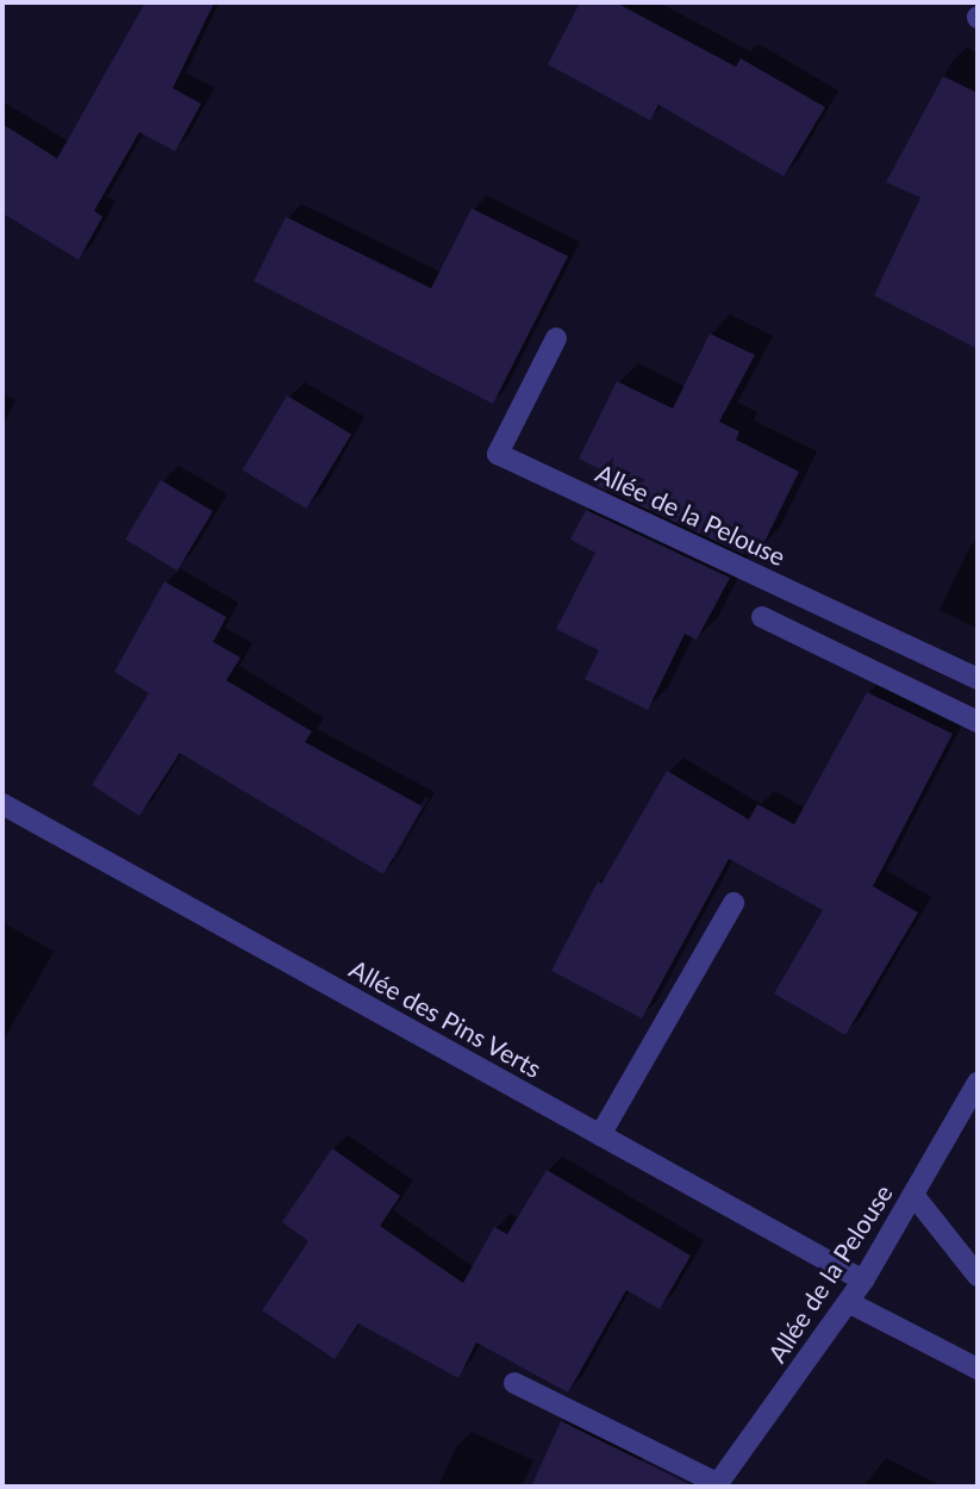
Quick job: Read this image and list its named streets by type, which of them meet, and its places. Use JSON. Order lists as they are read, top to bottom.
{
  "streets": {
    "street": ["Allée de la Pelouse", "Allée des Pins Verts"]
  },
  "crossings": [
    ["Allée de la Pelouse", "Allée des Pins Verts"]
  ]
}
